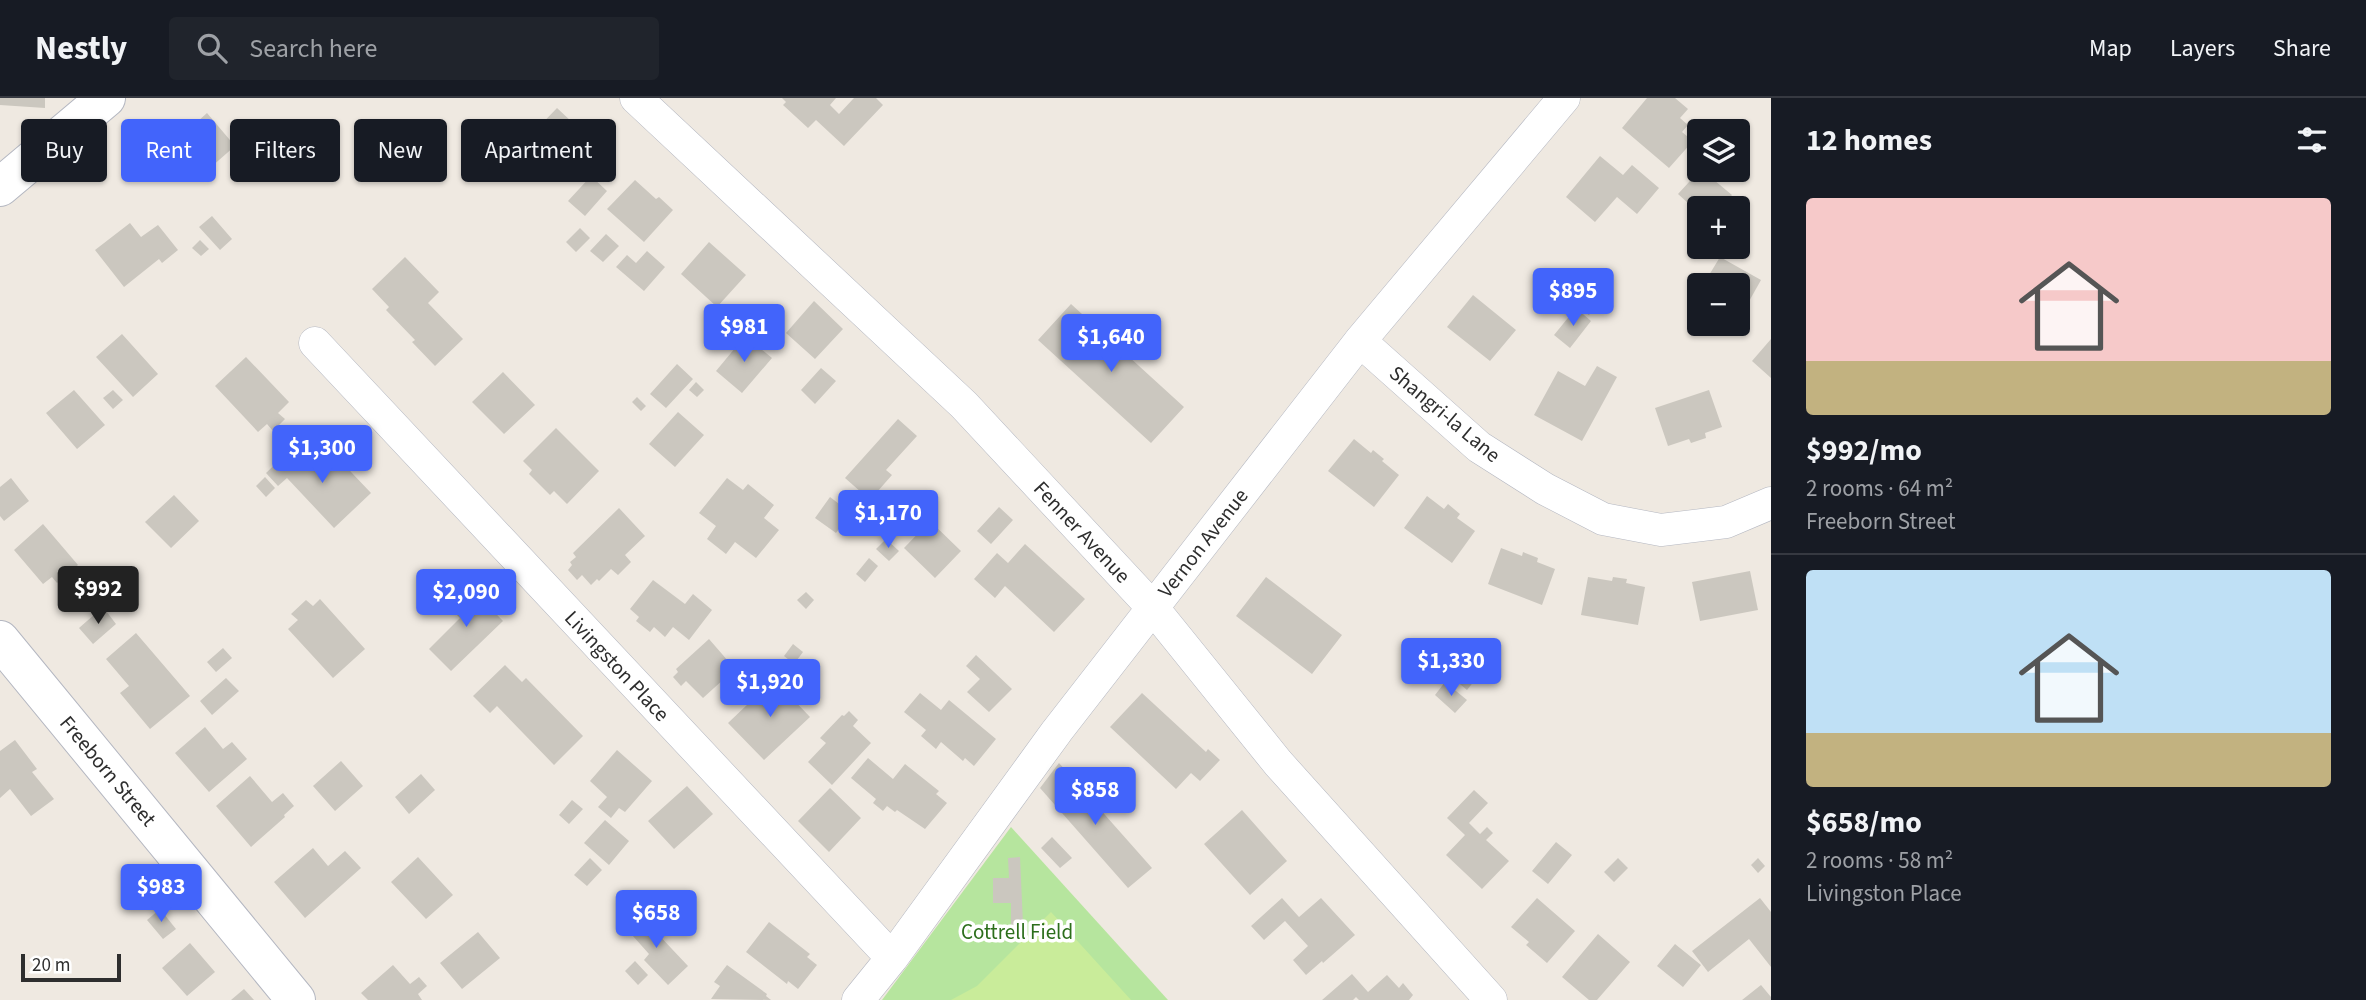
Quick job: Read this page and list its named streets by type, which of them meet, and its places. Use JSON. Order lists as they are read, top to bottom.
{
  "streets": {
    "street": [
      "Shangri-la Lane",
      "Fenner Avenue",
      "Vernon Avenue",
      "Livingston Place",
      "Freeborn Street"
    ]
  },
  "crossings": [
    ["Shangri-la Lane", "Vernon Avenue"],
    ["Fenner Avenue", "Vernon Avenue"],
    ["Vernon Avenue", "Livingston Place"]
  ],
  "parks": ["Cottrell Field"],
  "scale_bar": "20 m",
  "page": {
    "header": "Nestly",
    "search": "Search here",
    "nav": ["Map", "Layers", "Share"],
    "heading": "12 homes",
    "map_buttons": ["+", "−"],
    "chip": [
      "Buy",
      "Rent",
      "Filters",
      "New",
      "Apartment"
    ],
    "list": [
      {
        "name": "$992/mo",
        "note": "2 rooms · 64 m² · Freeborn Street"
      },
      {
        "name": "$658/mo",
        "note": "2 rooms · 58 m² · Livingston Place"
      }
    ],
    "price": [
      "$895",
      "$981",
      "$1,640",
      "$1,300",
      "$1,170",
      "$992",
      "$2,090",
      "$1,330",
      "$1,920",
      "$858",
      "$983",
      "$658"
    ],
    "scale": "20 m"
  }
}
